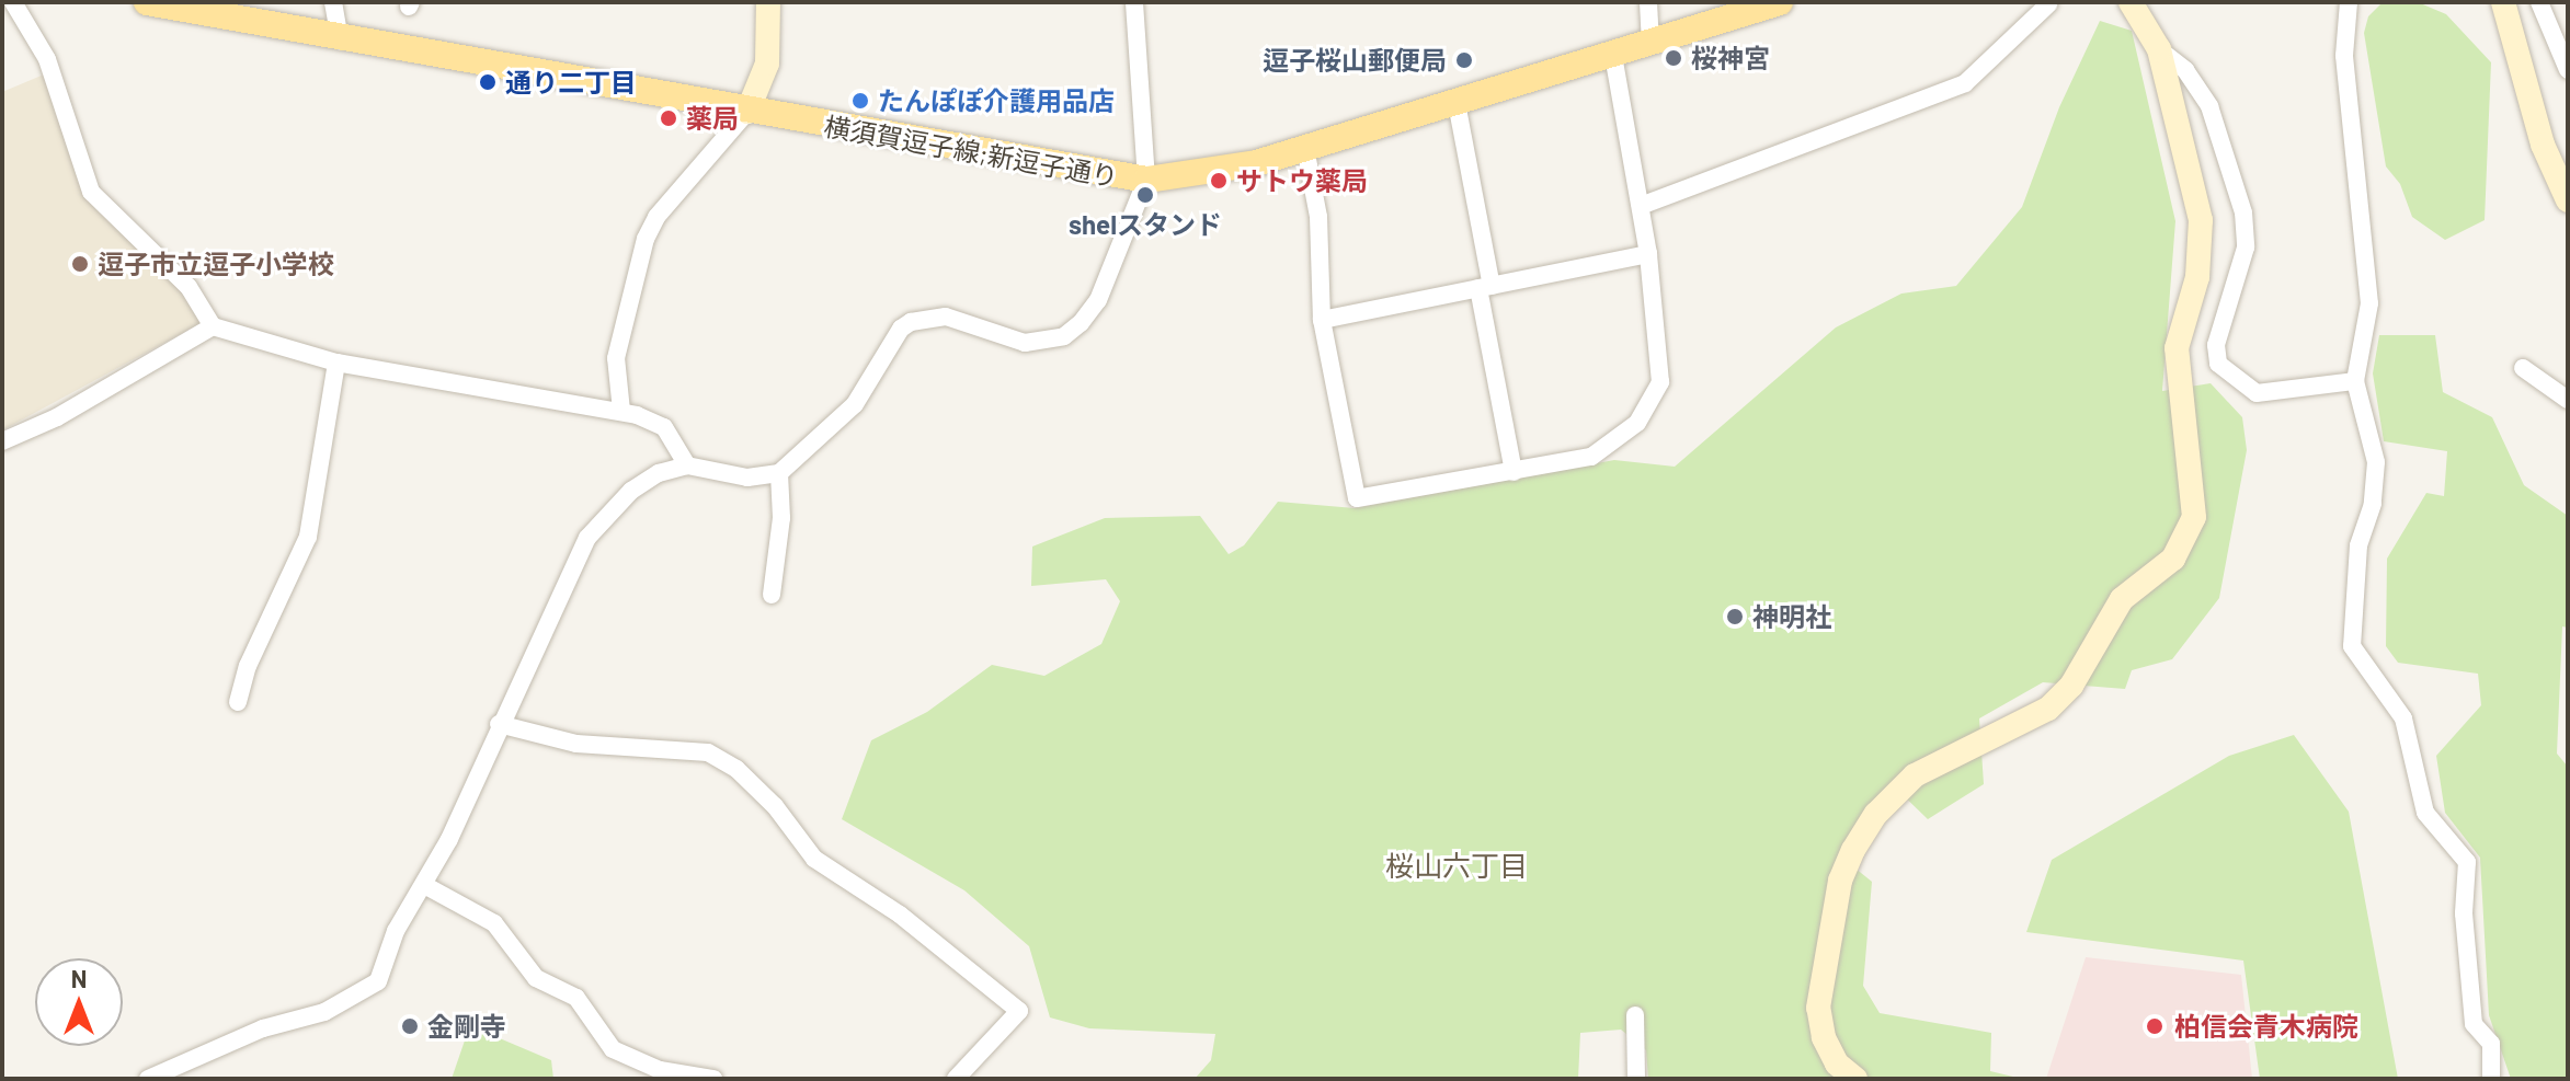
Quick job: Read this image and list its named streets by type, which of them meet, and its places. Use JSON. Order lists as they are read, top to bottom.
{
  "streets": {
    "main road": ["横須賀逗子線;新逗子通り"]
  },
  "districts": ["桜山六丁目"],
  "places": [
    "桜神宮",
    "逗子桜山郵便局",
    "通り二丁目",
    "たんぽぽ介護用品店",
    "薬局",
    "サトウ薬局",
    "shelスタンド",
    "逗子市立逗子小学校",
    "神明社",
    "金剛寺",
    "柏信会青木病院"
  ],
  "north": "top"
}
